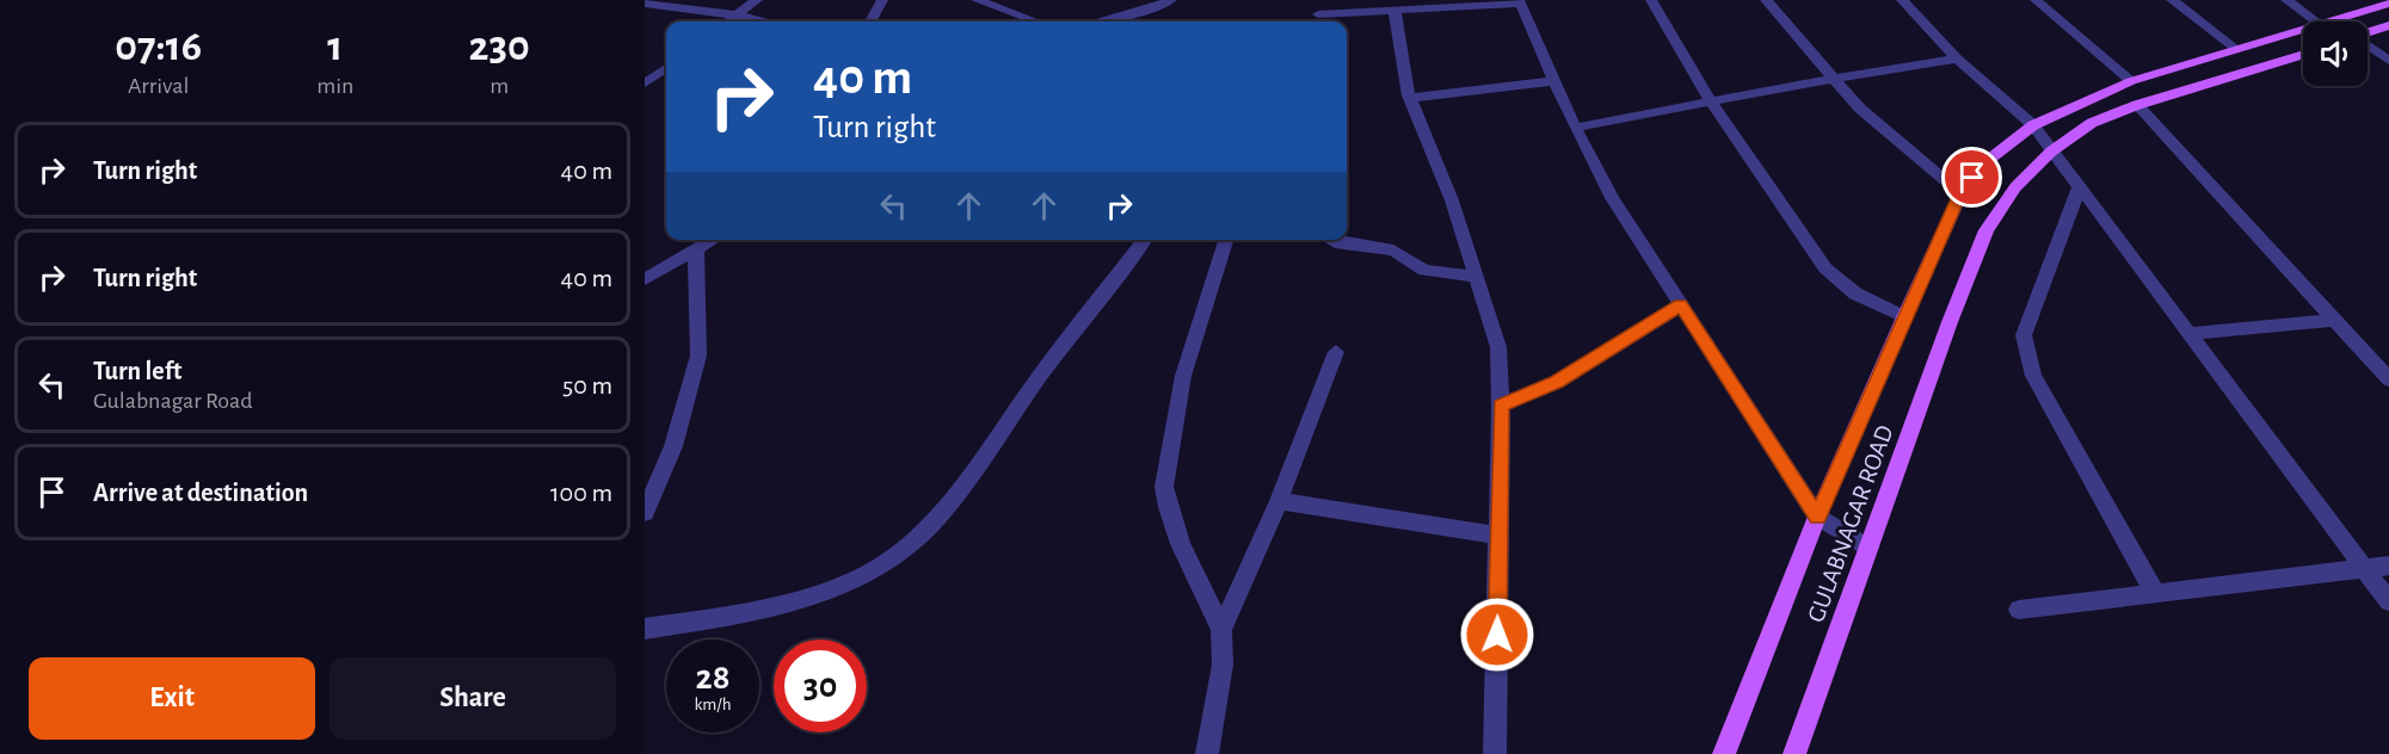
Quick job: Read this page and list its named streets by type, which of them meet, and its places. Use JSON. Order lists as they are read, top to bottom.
{
  "streets": {
    "main road": ["GULABNAGAR ROAD"]
  },
  "page": {
    "eta": [
      "07:16",
      "Arrival",
      "1",
      "min",
      "230",
      "m"
    ],
    "turn": ["40 m", "Turn right"],
    "list": [
      {
        "name": "Turn right",
        "value": "40 m"
      },
      {
        "name": "Turn right",
        "value": "40 m"
      },
      {
        "name": "Turn left",
        "note": "Gulabnagar Road",
        "value": "50 m"
      },
      {
        "name": "Arrive at destination",
        "value": "100 m"
      }
    ],
    "speed": "28 km/h",
    "limit": "30",
    "buttons": ["Exit", "Share"]
  }
}
